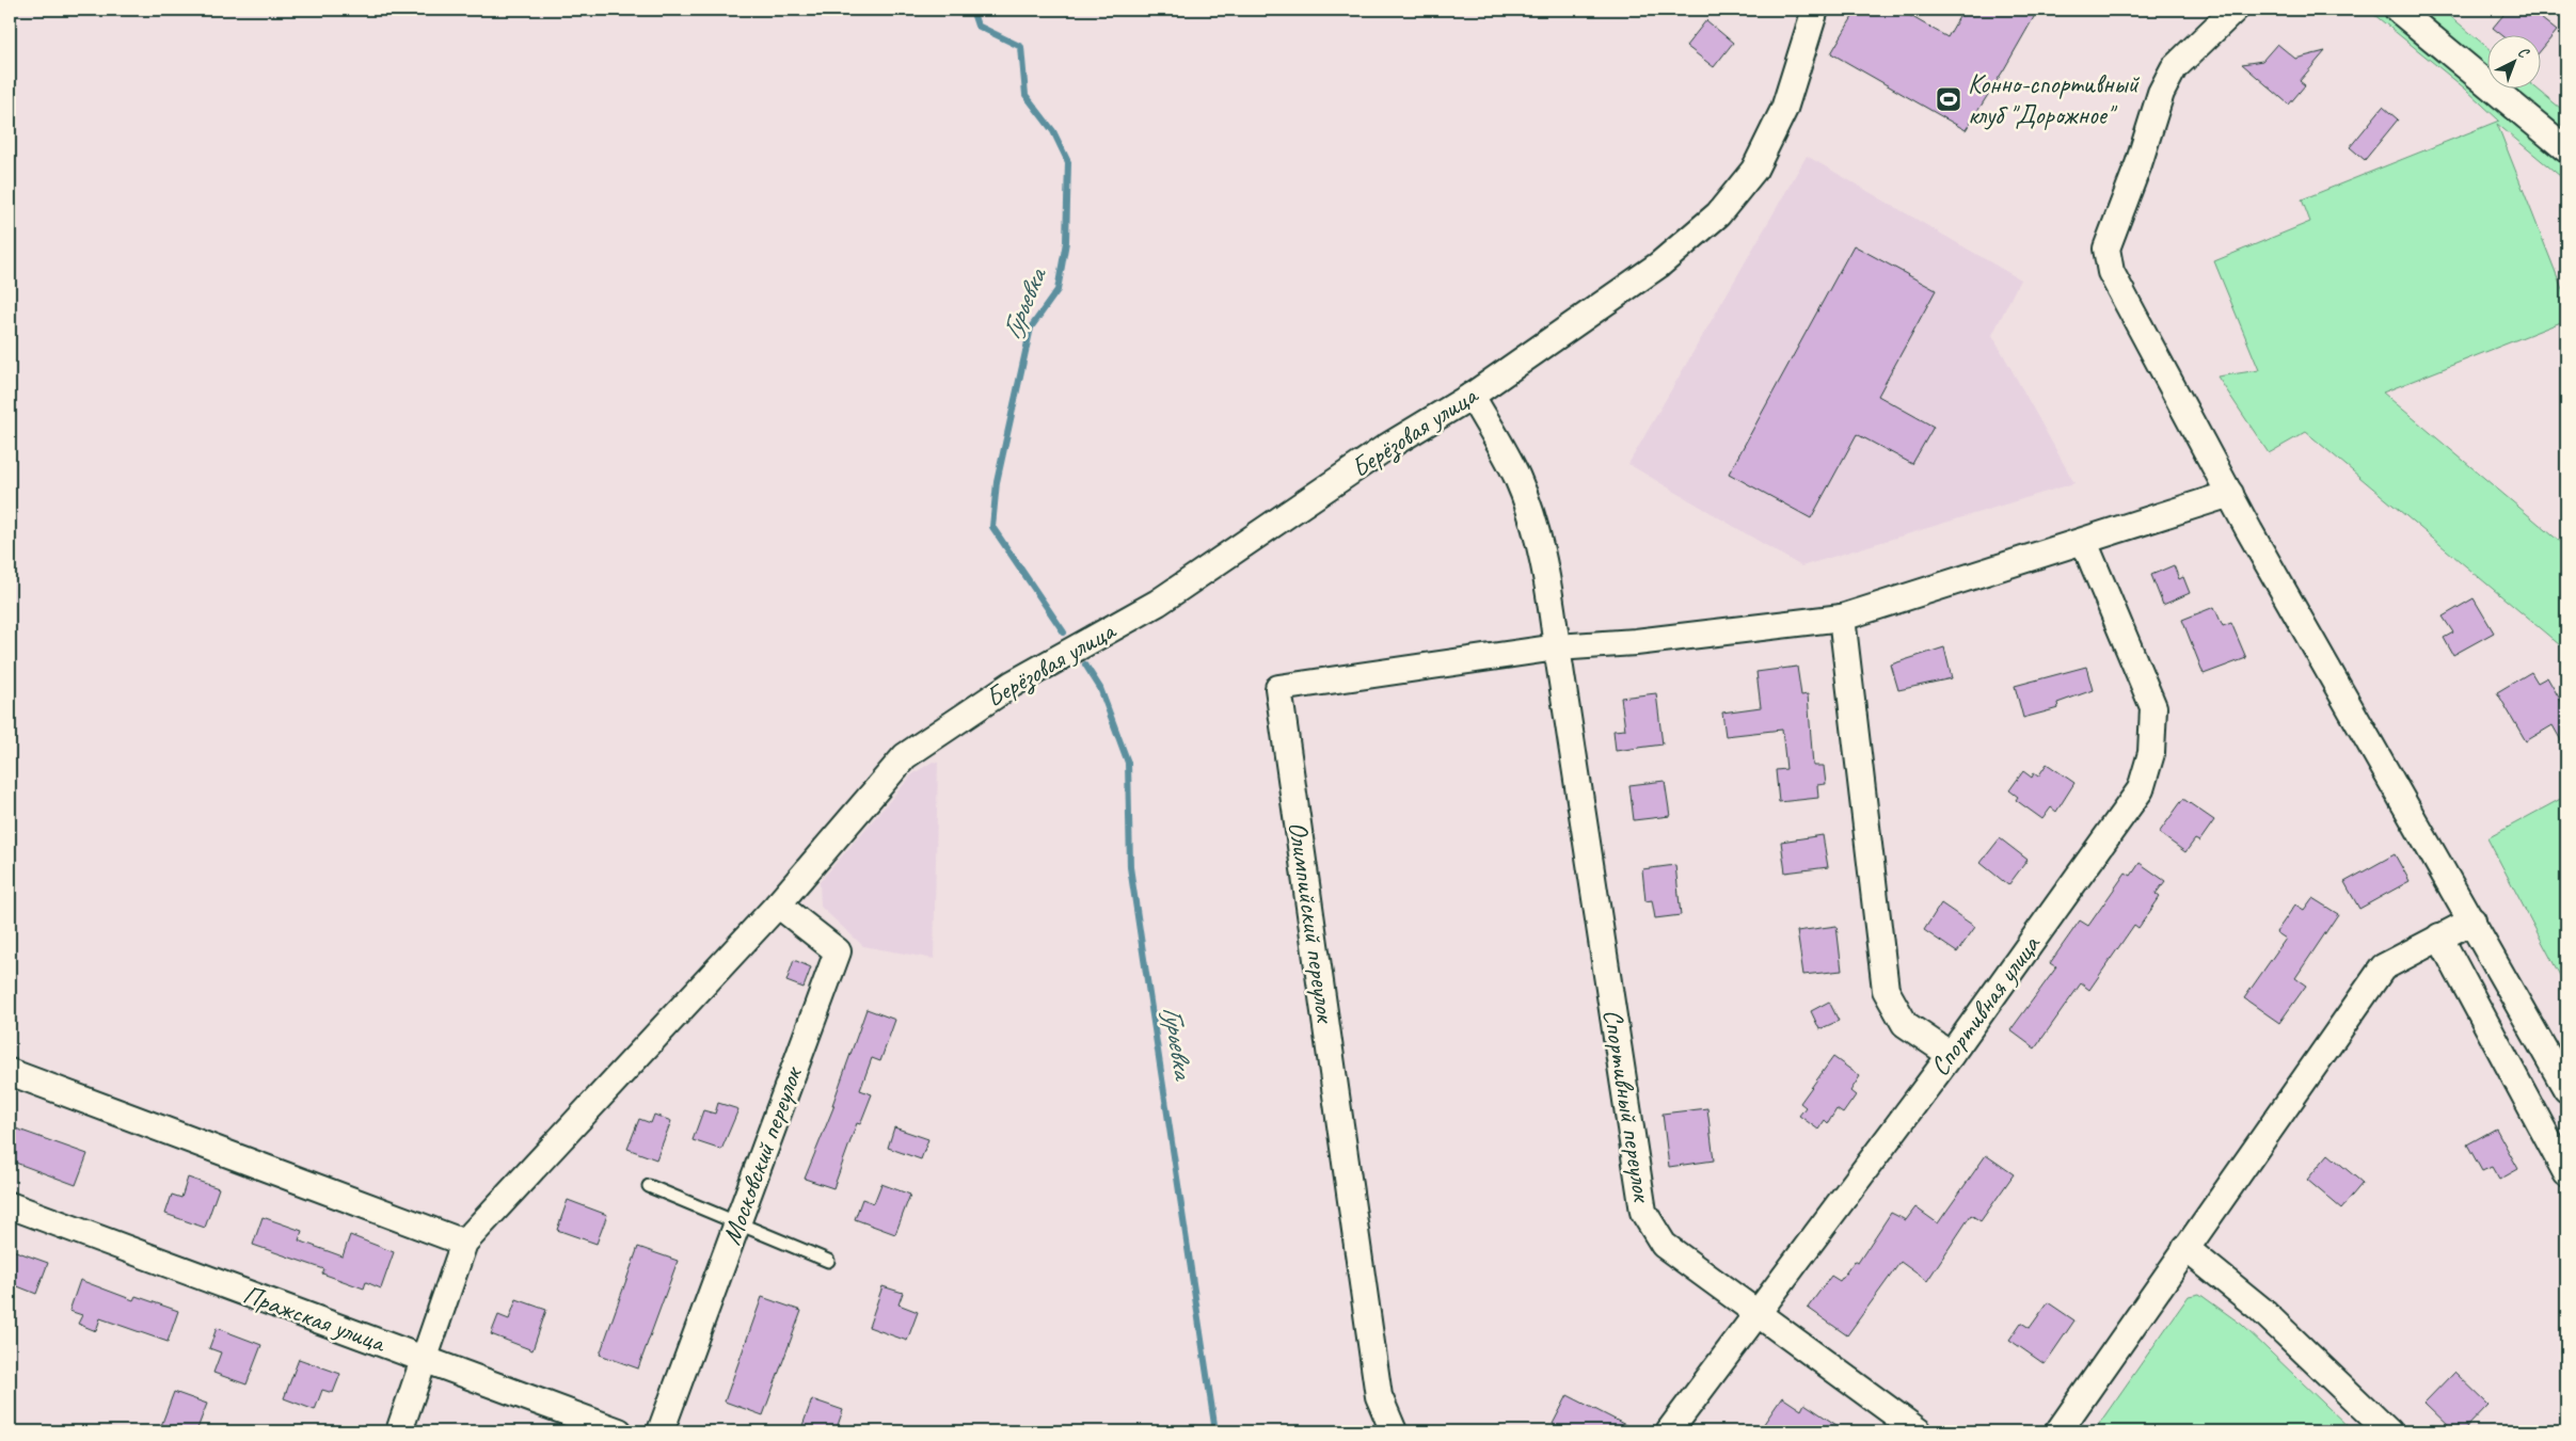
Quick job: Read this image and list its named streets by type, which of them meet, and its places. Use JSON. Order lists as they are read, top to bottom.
{
  "streets": {
    "street": [
      "Берёзовая улица",
      "Олимпийский переулок",
      "Спортивная улица",
      "Спортивный переулок",
      "Московский переулок",
      "Пражская улица"
    ]
  },
  "crossings": [
    ["Берёзовая улица", "Спортивный переулок"],
    ["Берёзовая улица", "Московский переулок"],
    ["Олимпийский переулок", "Спортивный переулок"],
    ["Спортивная улица", "Спортивный переулок"]
  ],
  "water": ["Гурьевка"],
  "places": {
    "sports": ["Конно-спортивный клуб \"Дорожное\""]
  },
  "north": "top right"
}
